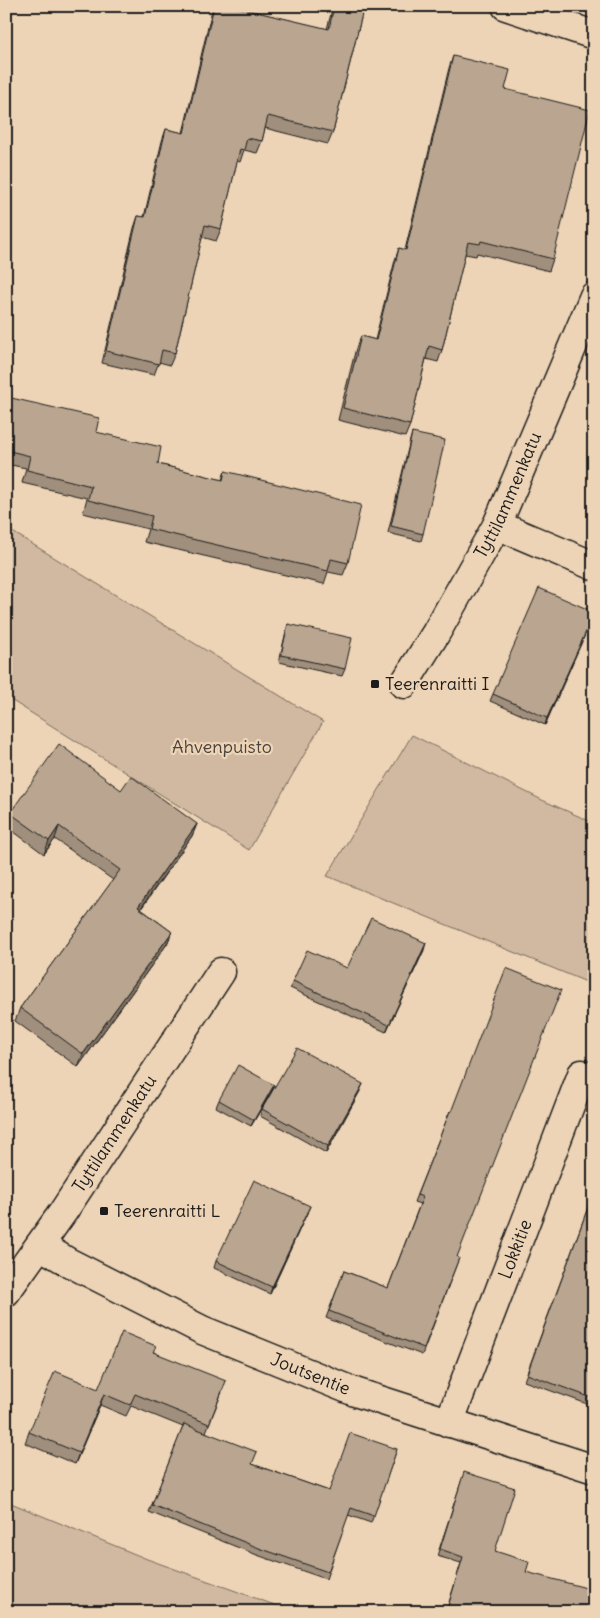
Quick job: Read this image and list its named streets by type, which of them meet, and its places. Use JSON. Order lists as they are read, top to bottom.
{
  "streets": {
    "street": ["Tyttilammenkatu", "Lokkitie", "Joutsentie"]
  },
  "crossings": [
    ["Tyttilammenkatu", "Joutsentie"],
    ["Lokkitie", "Joutsentie"]
  ],
  "parks": ["Ahvenpuisto"],
  "places": {
    "transit": ["Teerenraitti I", "Teerenraitti L"]
  }
}
